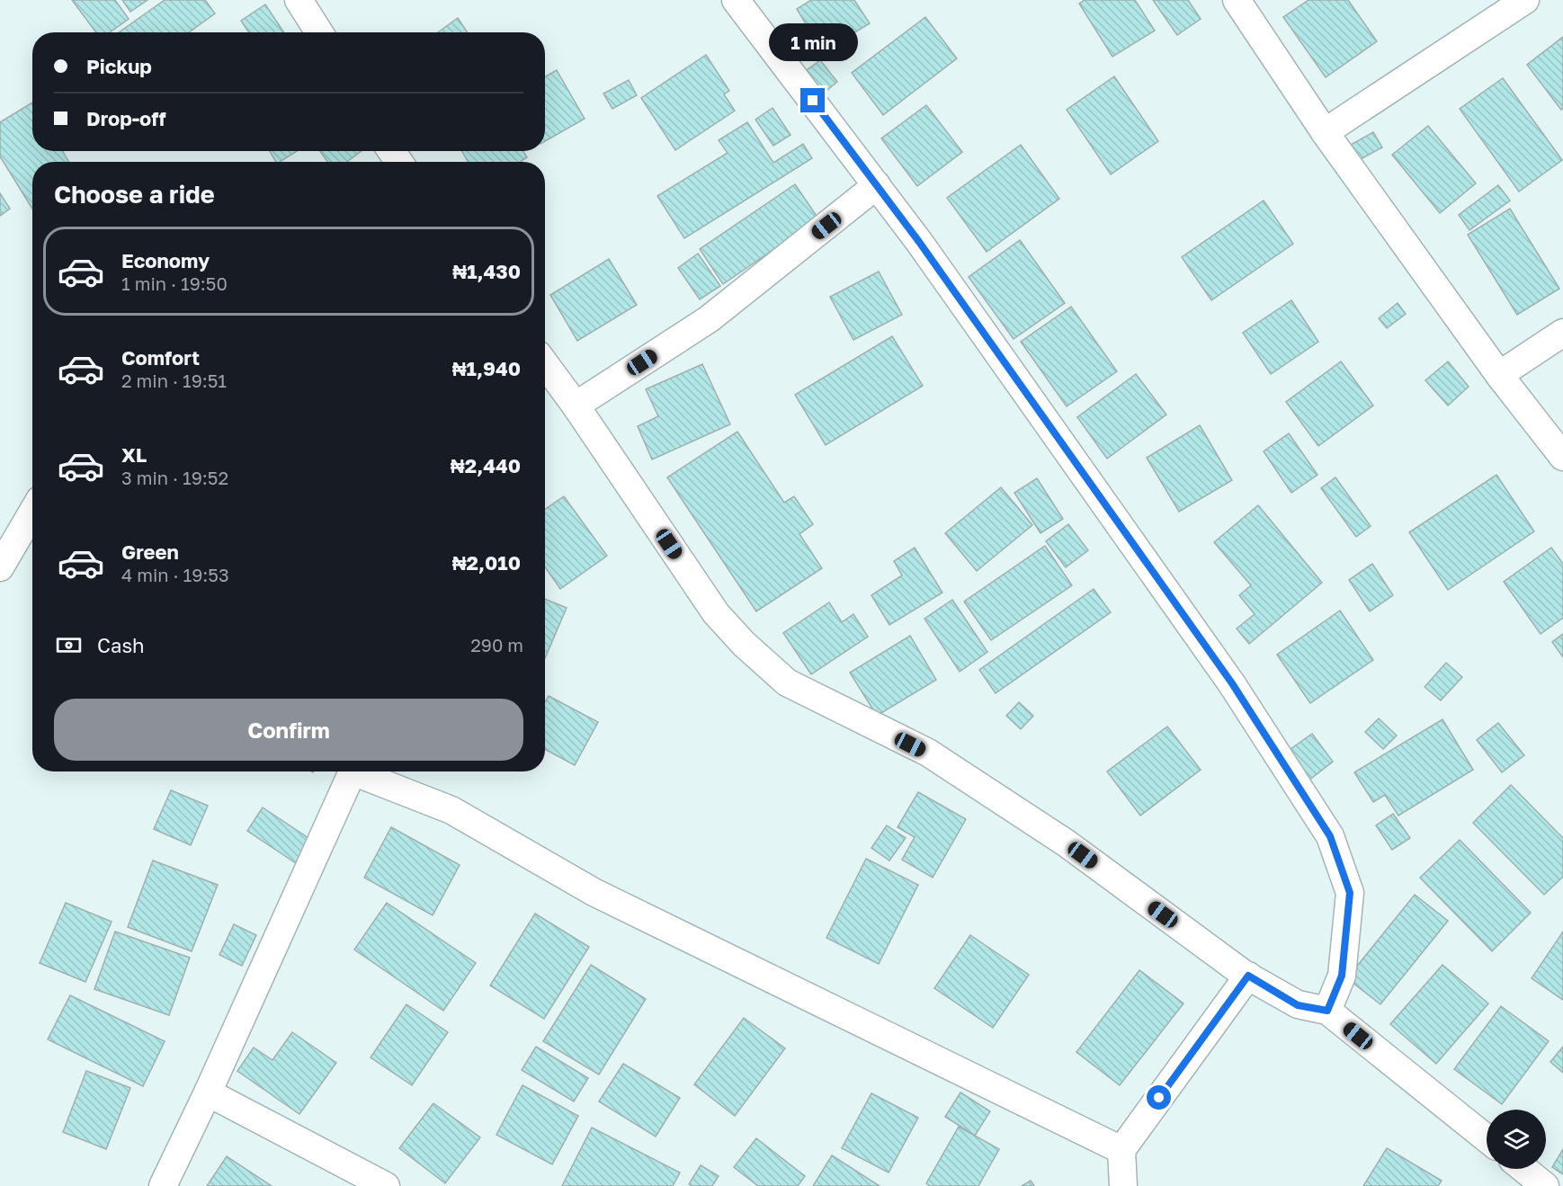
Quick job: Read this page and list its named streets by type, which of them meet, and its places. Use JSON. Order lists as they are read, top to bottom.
{
  "page": {
    "bubble": "1 min",
    "banner": ["Pickup", "Drop-off"],
    "heading": "Choose a ride",
    "list": [
      {
        "name": "Economy",
        "note": "1 min · 19:50",
        "value": "₦1,430"
      },
      {
        "name": "Comfort",
        "note": "2 min · 19:51",
        "value": "₦1,940"
      },
      {
        "name": "XL",
        "note": "3 min · 19:52",
        "value": "₦2,440"
      },
      {
        "name": "Green",
        "note": "4 min · 19:53",
        "value": "₦2,010"
      }
    ],
    "pay": ["Cash", "290 m"],
    "buttons": "Confirm"
  }
}
